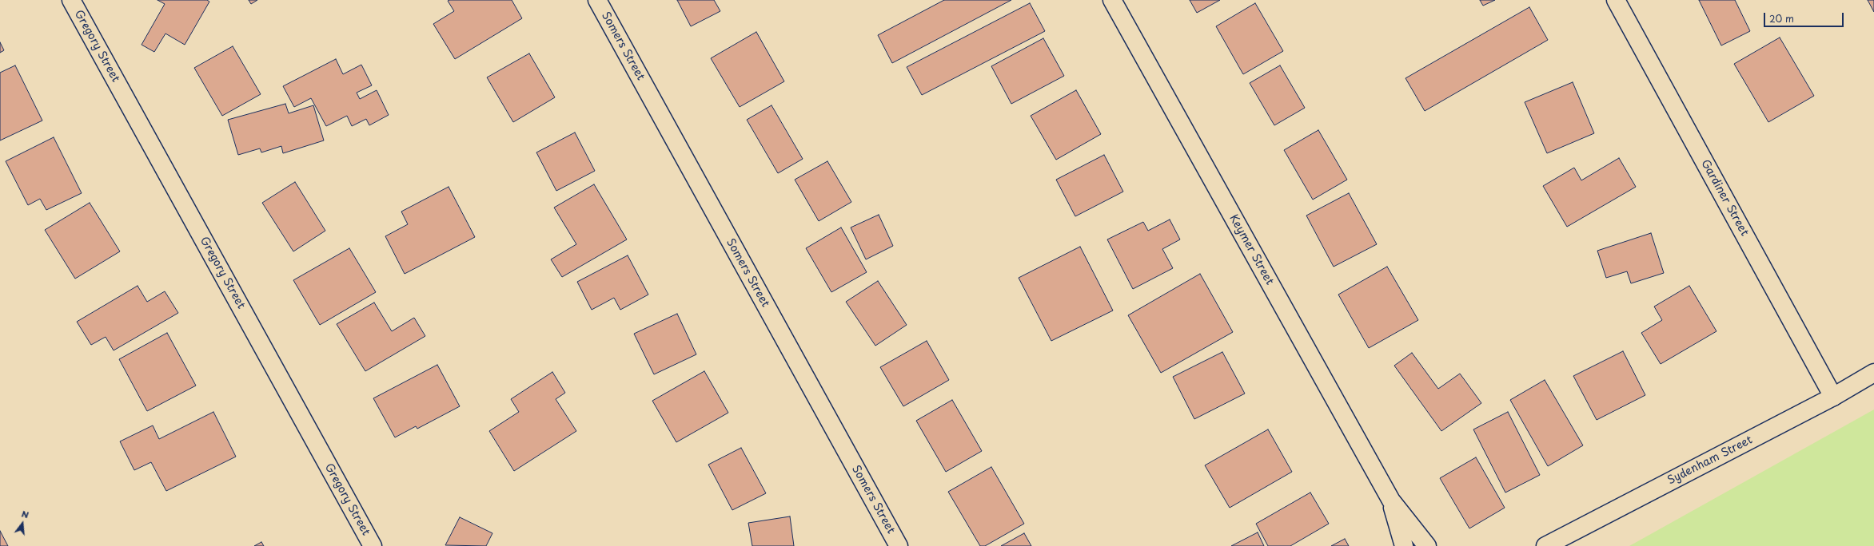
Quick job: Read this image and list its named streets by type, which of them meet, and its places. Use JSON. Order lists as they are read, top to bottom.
{
  "streets": {
    "street": [
      "Gregory Street",
      "Somers Street",
      "Gardiner Street",
      "Keymer Street",
      "Sydenham Street"
    ]
  },
  "crossings": [
    ["Gardiner Street", "Sydenham Street"]
  ],
  "scale_bar": "20 m",
  "north": "top"
}
